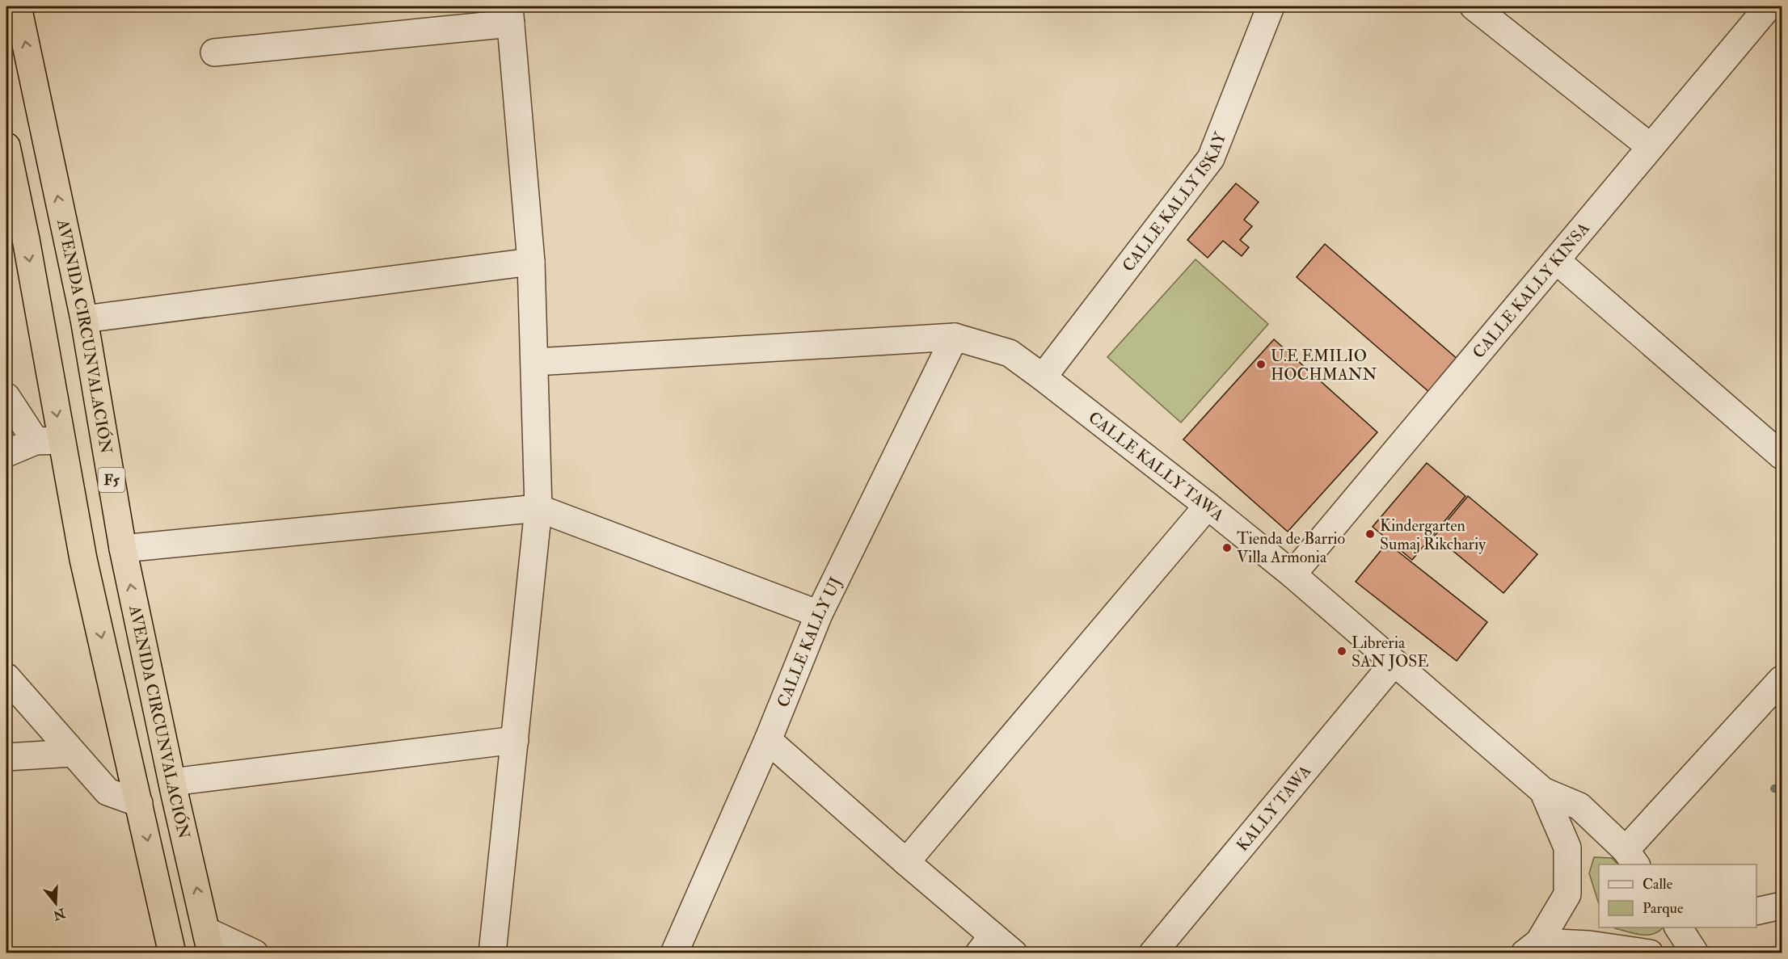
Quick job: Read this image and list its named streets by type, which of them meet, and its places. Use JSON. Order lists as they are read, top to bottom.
{
  "streets": {
    "highway": ["AVENIDA CIRCUNVALACIÓN", "F5"],
    "street": [
      "CALLE KALLY ISKAY",
      "CALLE KALLY KINSA",
      "CALLE KALLY TAWA",
      "CALLE KALLY UJ",
      "KALLY TAWA"
    ]
  },
  "crossings": [
    ["CALLE KALLY ISKAY", "CALLE KALLY TAWA"],
    ["CALLE KALLY KINSA", "CALLE KALLY TAWA"],
    ["CALLE KALLY TAWA", "CALLE KALLY UJ"],
    ["CALLE KALLY TAWA", "KALLY TAWA"]
  ],
  "places": [
    "U.E EMILIO HOCHMANN",
    "Kindergarten Sumaj Rikchariy",
    "Tienda de Barrio Villa Armonia",
    "Libreria SAN JOSE"
  ],
  "legend": ["Calle", "Parque"],
  "north": "bottom"
}
